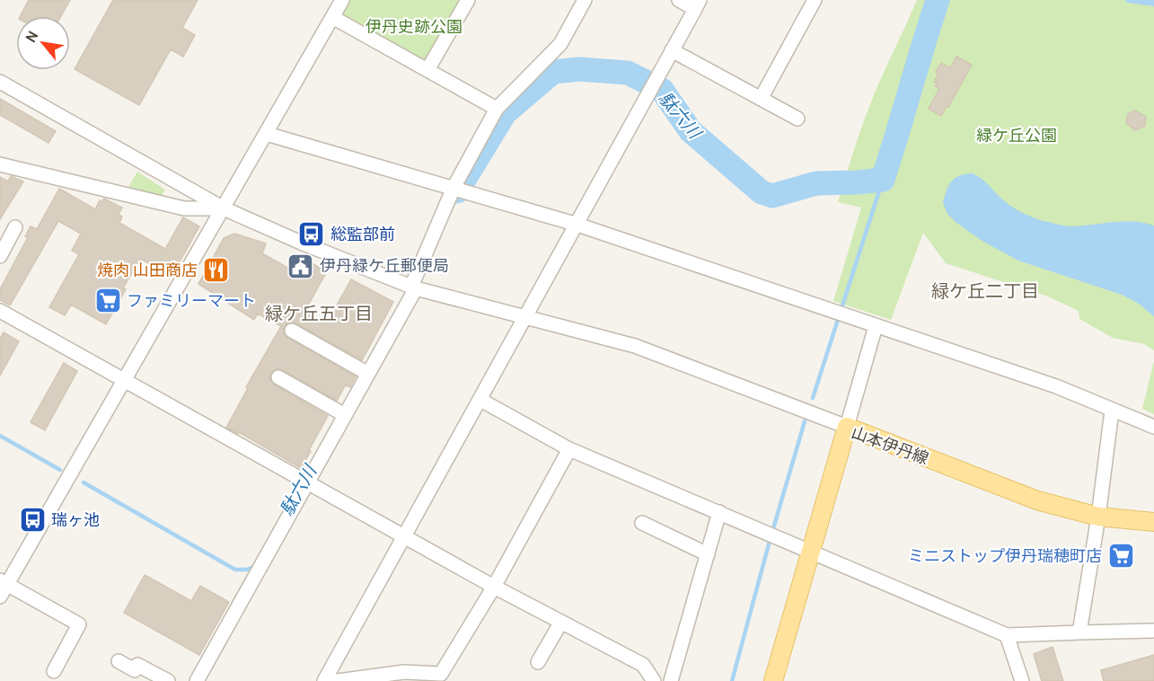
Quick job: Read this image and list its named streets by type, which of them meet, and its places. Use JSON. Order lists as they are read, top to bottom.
{
  "streets": {
    "main road": ["山本伊丹線"]
  },
  "districts": ["緑ケ丘二丁目", "緑ケ丘五丁目"],
  "water": ["駄六川"],
  "parks": ["伊丹史跡公園", "緑ケ丘公園"],
  "places": {
    "bus stop": ["総監部前", "瑞ヶ池"],
    "public building": ["伊丹緑ケ丘郵便局"],
    "restaurant": ["焼肉 山田商店"],
    "supermarket": ["ファミリーマート", "ミニストップ伊丹瑞穂町店"]
  },
  "north": "top left"
}
